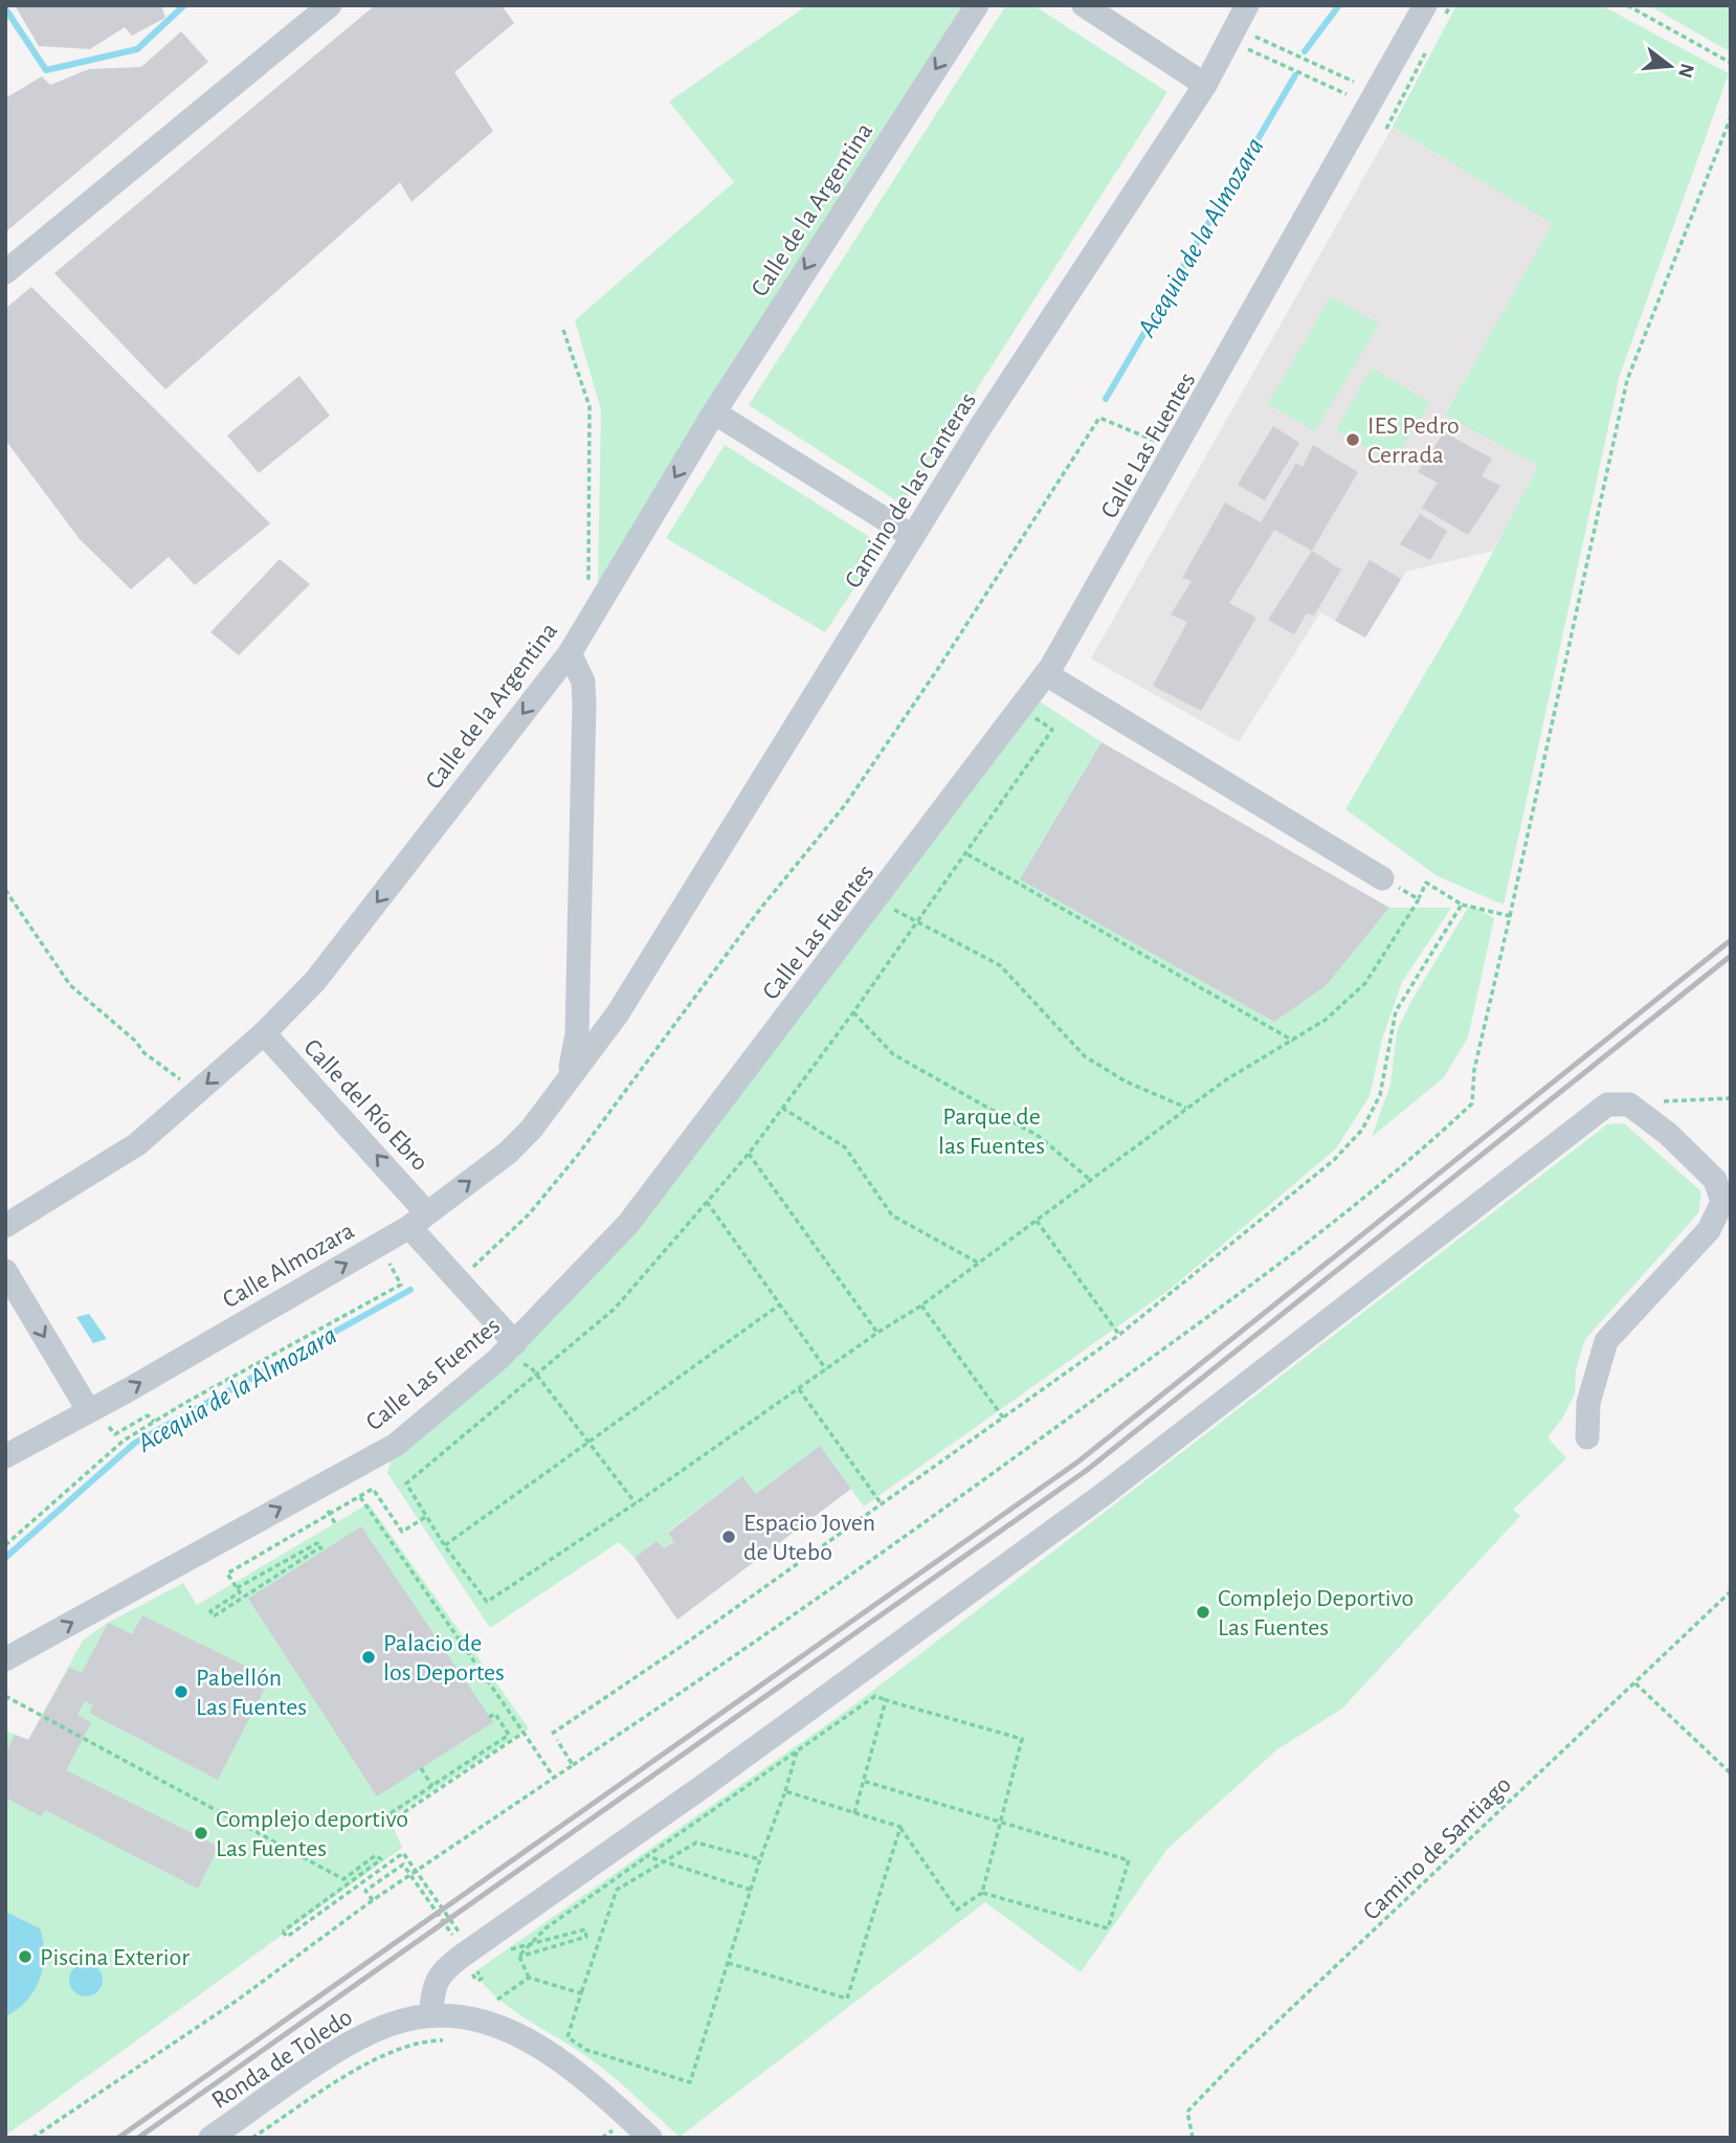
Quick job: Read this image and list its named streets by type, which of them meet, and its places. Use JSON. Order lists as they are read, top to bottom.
{
  "streets": {
    "street": [
      "Calle de la Argentina",
      "Calle Las Fuentes",
      "Camino de las Canteras",
      "Calle del Río Ebro",
      "Calle Almozara",
      "Ronda de Toledo"
    ],
    "path": ["Camino de Santiago"]
  },
  "crossings": [
    ["Calle de la Argentina", "Calle del Río Ebro"],
    ["Calle Las Fuentes", "Calle del Río Ebro"],
    ["Camino de las Canteras", "Calle Almozara"],
    ["Calle del Río Ebro", "Calle Almozara"]
  ],
  "one_way": ["Calle de la Argentina", "Calle del Río Ebro", "Calle Almozara"],
  "water": ["Acequia de la Almozara"],
  "parks": ["Parque de las Fuentes"],
  "places": [
    "IES Pedro Cerrada",
    "Espacio Joven de Utebo",
    "Complejo Deportivo Las Fuentes",
    "Palacio de los Deportes",
    "Pabellón Las Fuentes",
    "Complejo deportivo Las Fuentes",
    "Piscina Exterior"
  ],
  "north": "right"
}
